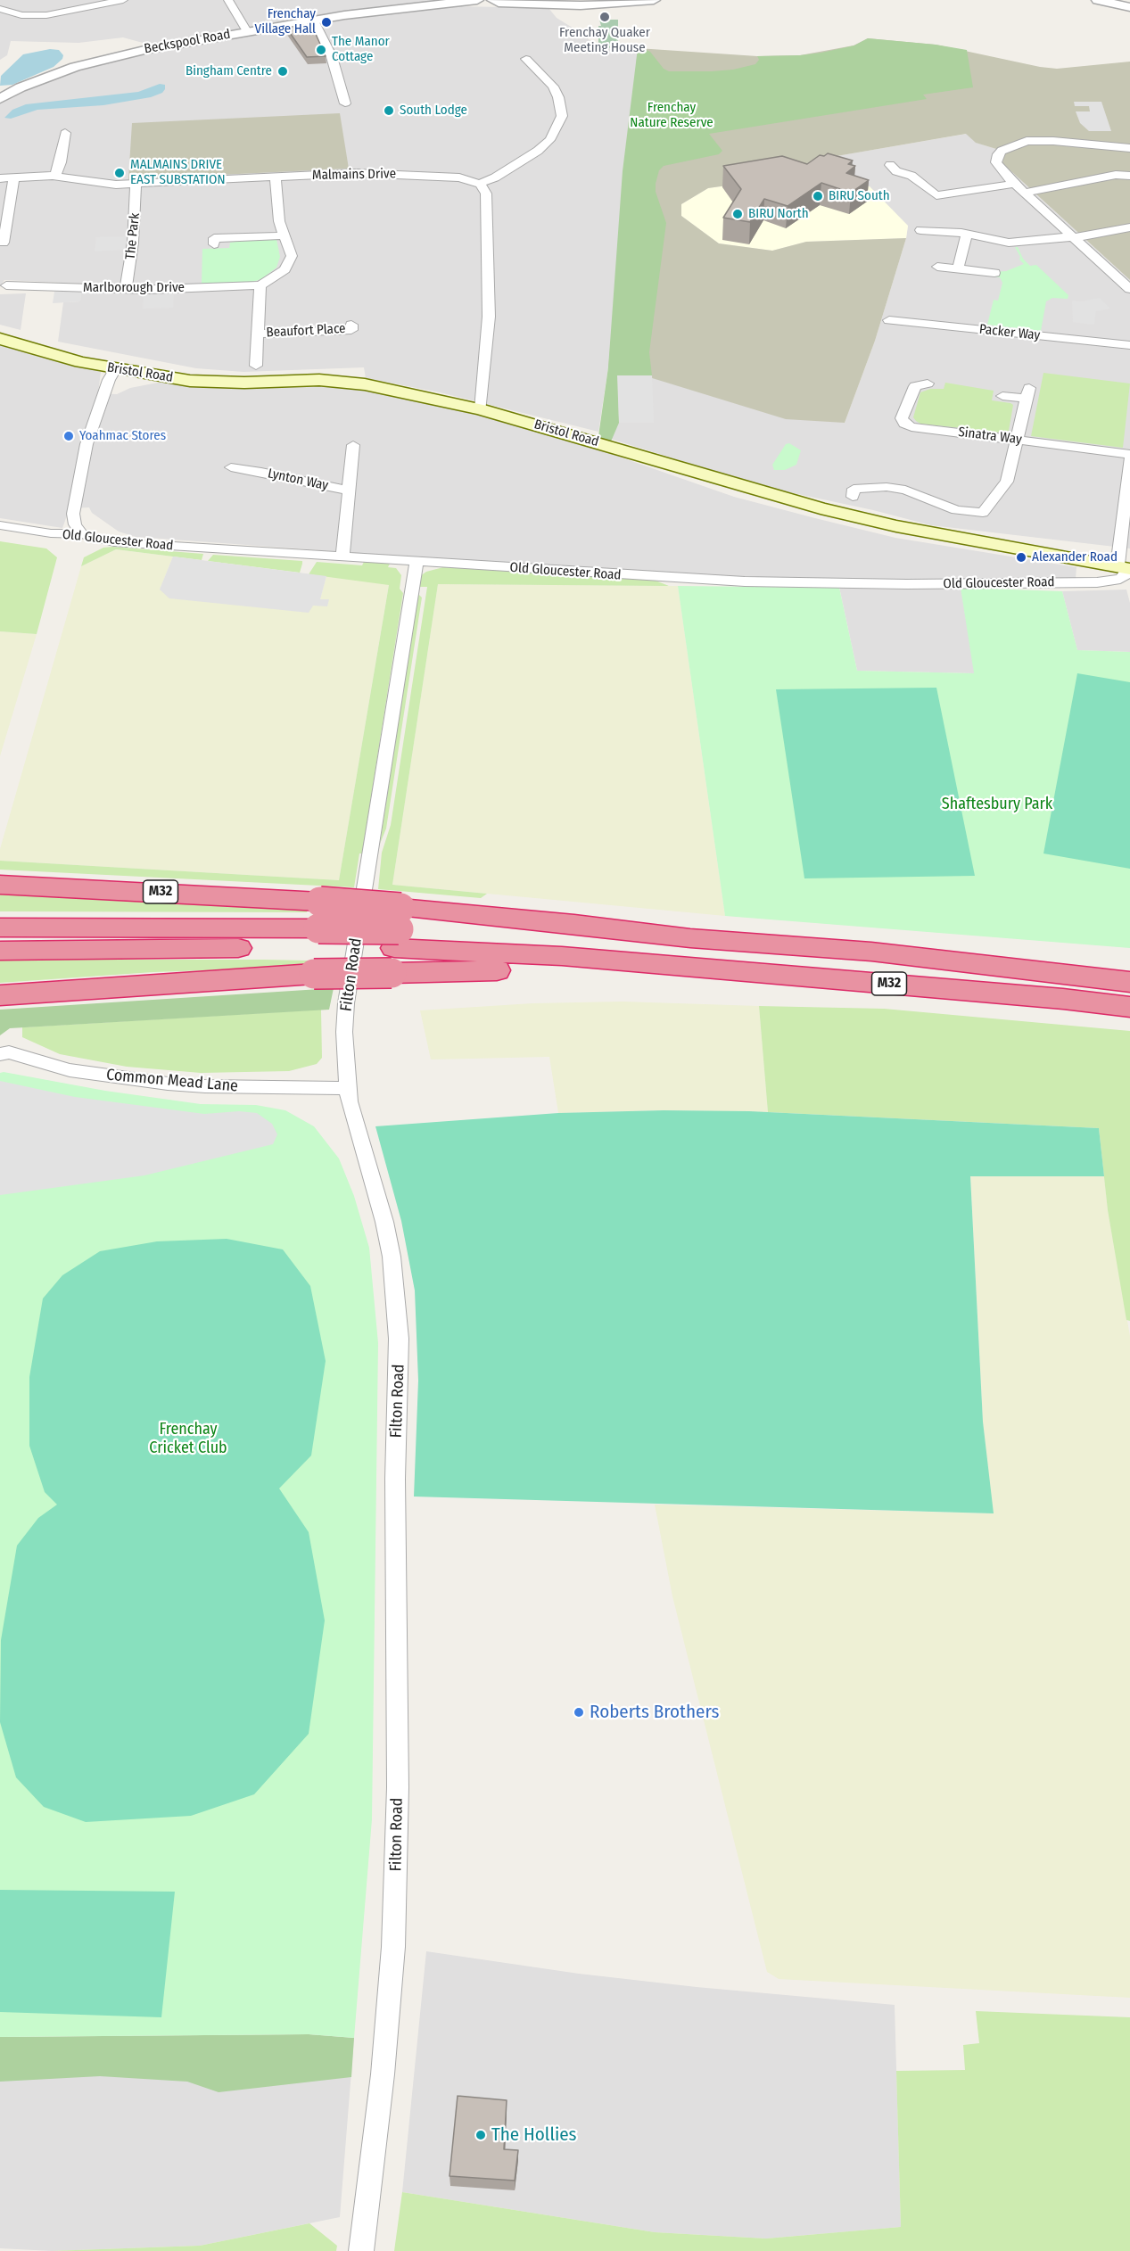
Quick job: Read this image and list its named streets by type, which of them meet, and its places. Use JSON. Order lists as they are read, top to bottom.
{
  "streets": {
    "highway": ["M32"],
    "main road": ["Bristol Road"],
    "street": [
      "Beckspool Road",
      "Malmains Drive",
      "The Park",
      "Marlborough Drive",
      "Beaufort Place",
      "Packer Way",
      "Sinatra Way",
      "Lynton Way",
      "Old Gloucester Road",
      "Filton Road",
      "Common Mead Lane"
    ]
  },
  "crossings": [
    ["Malmains Drive", "The Park"],
    ["The Park", "Marlborough Drive"],
    ["Bristol Road", "Old Gloucester Road"],
    ["Lynton Way", "Old Gloucester Road"],
    ["Old Gloucester Road", "Filton Road"],
    ["Filton Road", "Common Mead Lane"]
  ],
  "parks": ["Frenchay Nature Reserve", "Shaftesbury Park", "Frenchay Cricket Club"],
  "places": [
    "Frenchay Quaker Meeting House",
    "Frenchay Village Hall",
    "The Manor Cottage",
    "Bingham Centre",
    "South Lodge",
    "MALMAINS DRIVE EAST SUBSTATION",
    "BIRU South",
    "BIRU North",
    "Yoahmac Stores",
    "Alexander Road",
    "Roberts Brothers",
    "The Hollies"
  ]
}
